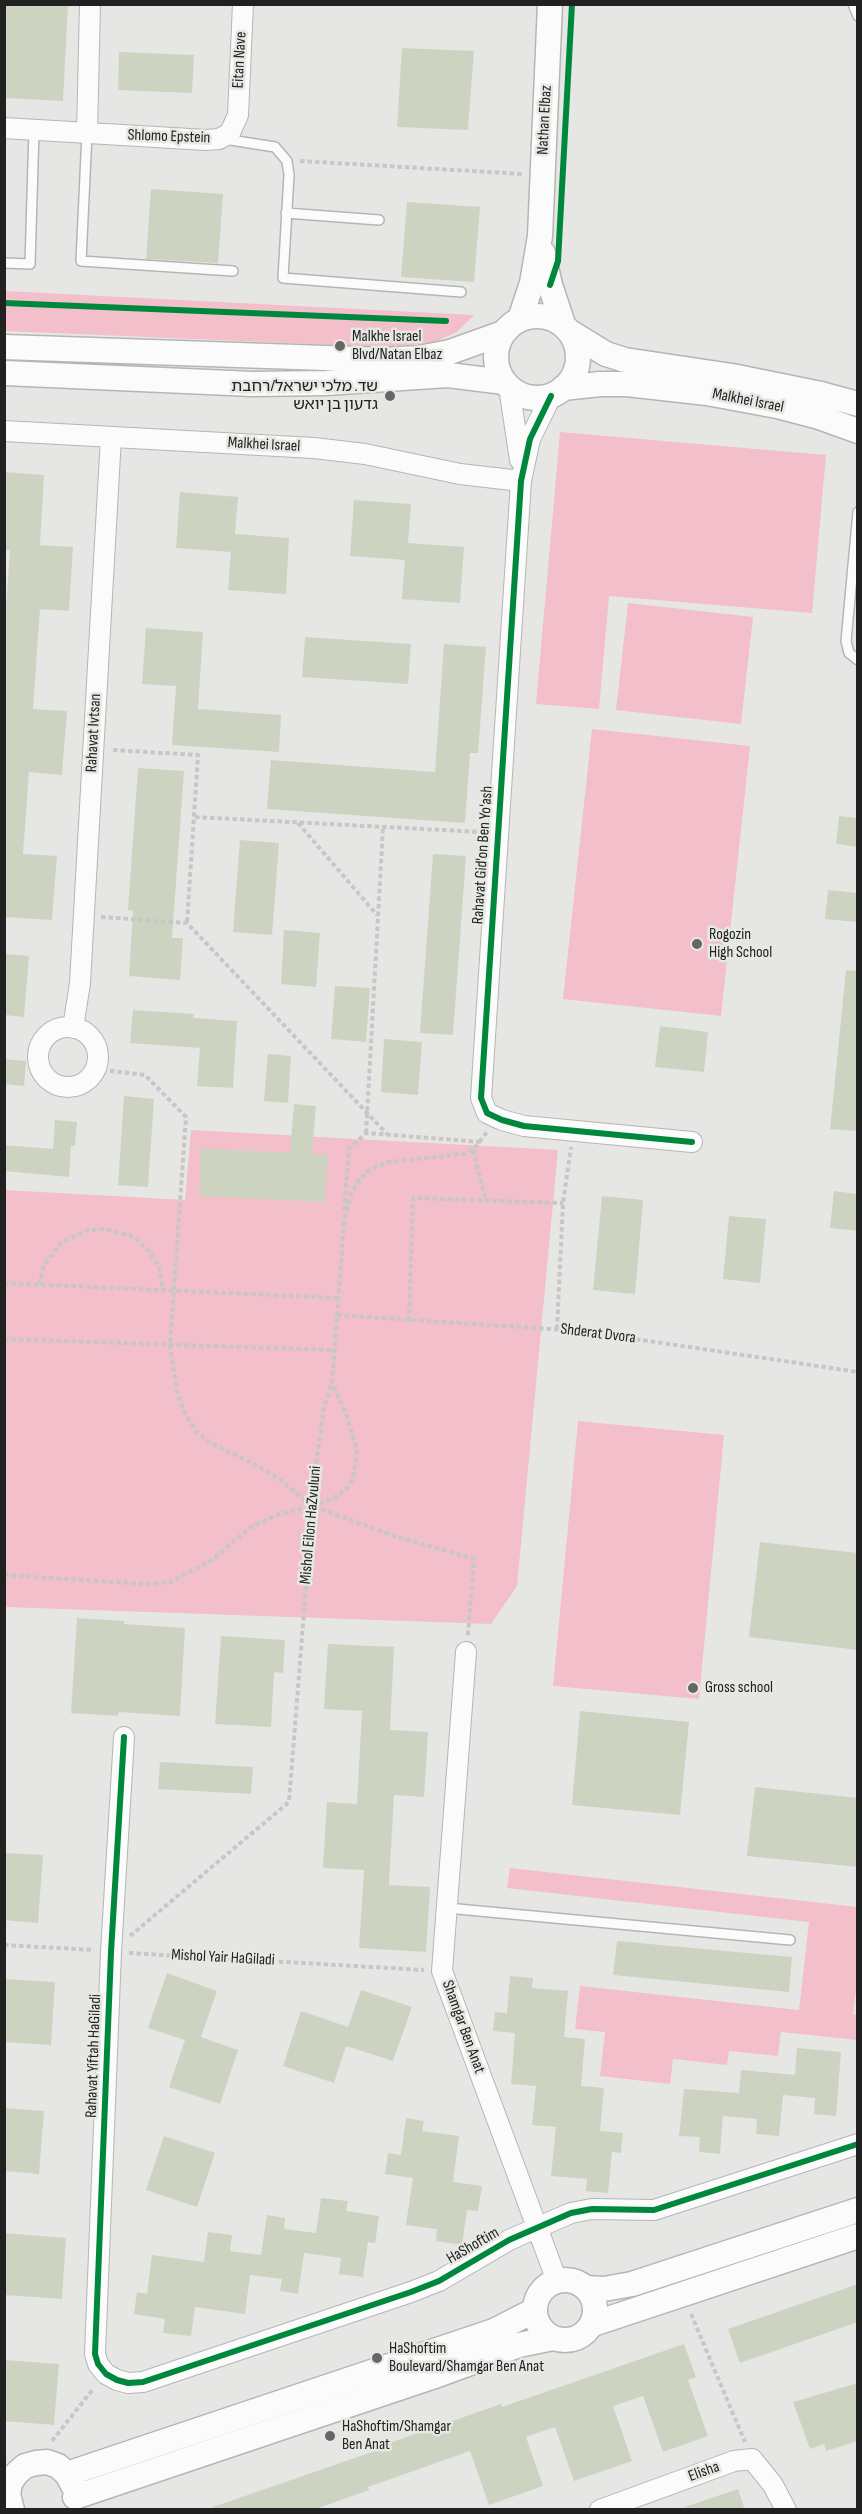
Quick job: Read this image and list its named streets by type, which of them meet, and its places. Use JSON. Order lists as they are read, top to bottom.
{
  "streets": {
    "street": [
      "Eitan Nave",
      "Nathan Elbaz",
      "Shlomo Epstein",
      "Malkhei Israel",
      "Rahavat Ivtsan",
      "Rahavat Gid'on Ben Yo'ash",
      "Shamgar Ben Anat",
      "Rahavat Yiftah HaGiladi",
      "HaShoftim",
      "Elisha"
    ],
    "path": ["Shderat Dvora", "Mishol Eilon HaZvuluni", "Mishol Yair HaGiladi"]
  },
  "crossings": [
    ["Eitan Nave", "Shlomo Epstein"],
    ["Nathan Elbaz", "Malkhei Israel"],
    ["Nathan Elbaz", "Rahavat Gid'on Ben Yo'ash"],
    ["Malkhei Israel", "Rahavat Ivtsan"],
    ["Malkhei Israel", "Rahavat Gid'on Ben Yo'ash"],
    ["Shderat Dvora", "Mishol Eilon HaZvuluni"],
    ["Mishol Eilon HaZvuluni", "Mishol Yair HaGiladi"],
    ["Mishol Eilon HaZvuluni", "Rahavat Yiftah HaGiladi"],
    ["Mishol Yair HaGiladi", "Shamgar Ben Anat"],
    ["Mishol Yair HaGiladi", "Rahavat Yiftah HaGiladi"],
    ["Shamgar Ben Anat", "HaShoftim"],
    ["Rahavat Yiftah HaGiladi", "HaShoftim"]
  ],
  "places": [
    "Malkhe Israel Blvd/Natan Elbaz",
    "שד. מלכי ישראל/רחבת גדעון בן יואש",
    "Rogozin High School",
    "Gross school",
    "HaShoftim Boulevard/Shamgar Ben Anat",
    "HaShoftim/Shamgar Ben Anat"
  ]
}
